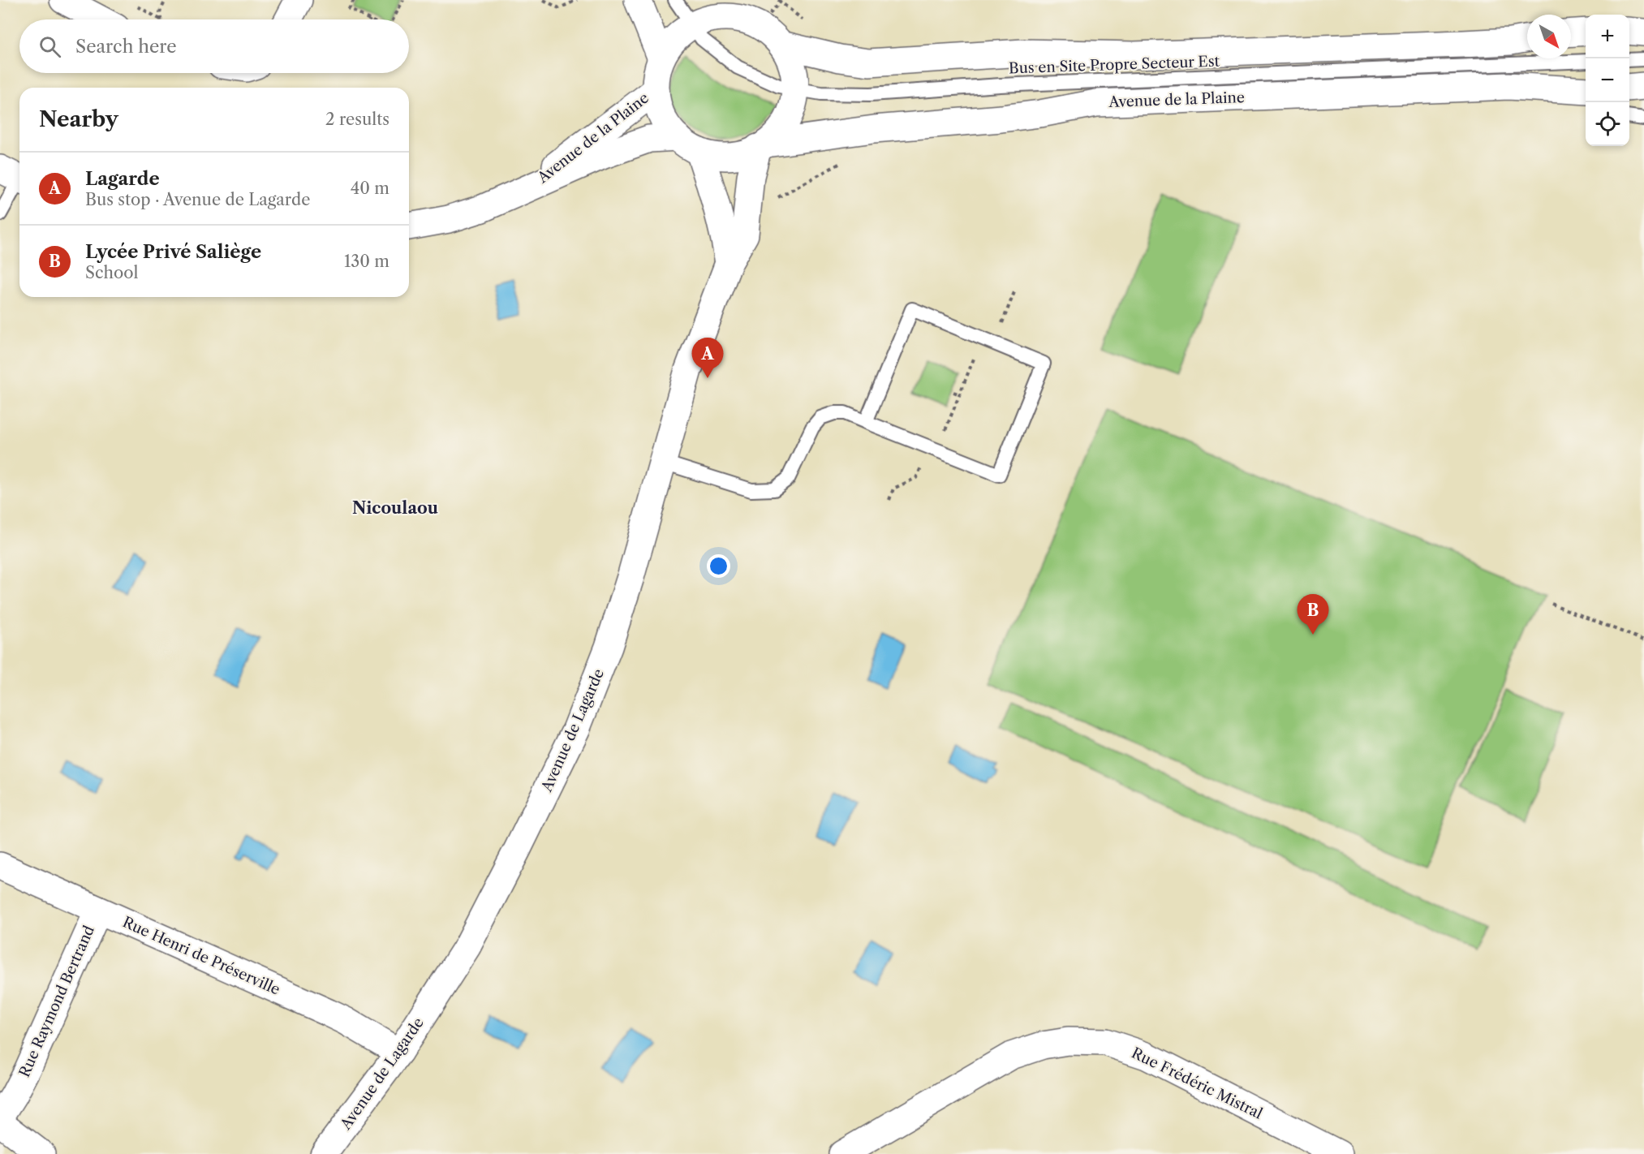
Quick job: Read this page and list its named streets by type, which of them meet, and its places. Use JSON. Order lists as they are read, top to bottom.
{
  "streets": {
    "street": [
      "Avenue de la Plaine",
      "Avenue de Lagarde",
      "Rue Henri de Préserville",
      "Rue Raymond Bertrand",
      "Rue Frédéric Mistral"
    ],
    "lane": ["Bus en Site Propre Secteur Est"]
  },
  "crossings": [
    ["Avenue de la Plaine", "Avenue de Lagarde"],
    ["Avenue de Lagarde", "Rue Henri de Préserville"],
    ["Rue Henri de Préserville", "Rue Raymond Bertrand"]
  ],
  "districts": ["Nicoulaou"],
  "north": "bottom right",
  "page": {
    "map_buttons": ["+", "−"],
    "search": "Search here",
    "heading": ["Nearby", "2 results"],
    "list": [
      {
        "mark": "A",
        "name": "Lagarde",
        "note": "Bus stop · Avenue de Lagarde",
        "value": "40 m"
      },
      {
        "mark": "B",
        "name": "Lycée Privé Saliège",
        "note": "School",
        "value": "130 m"
      }
    ],
    "pins": ["A", "B"]
  }
}
